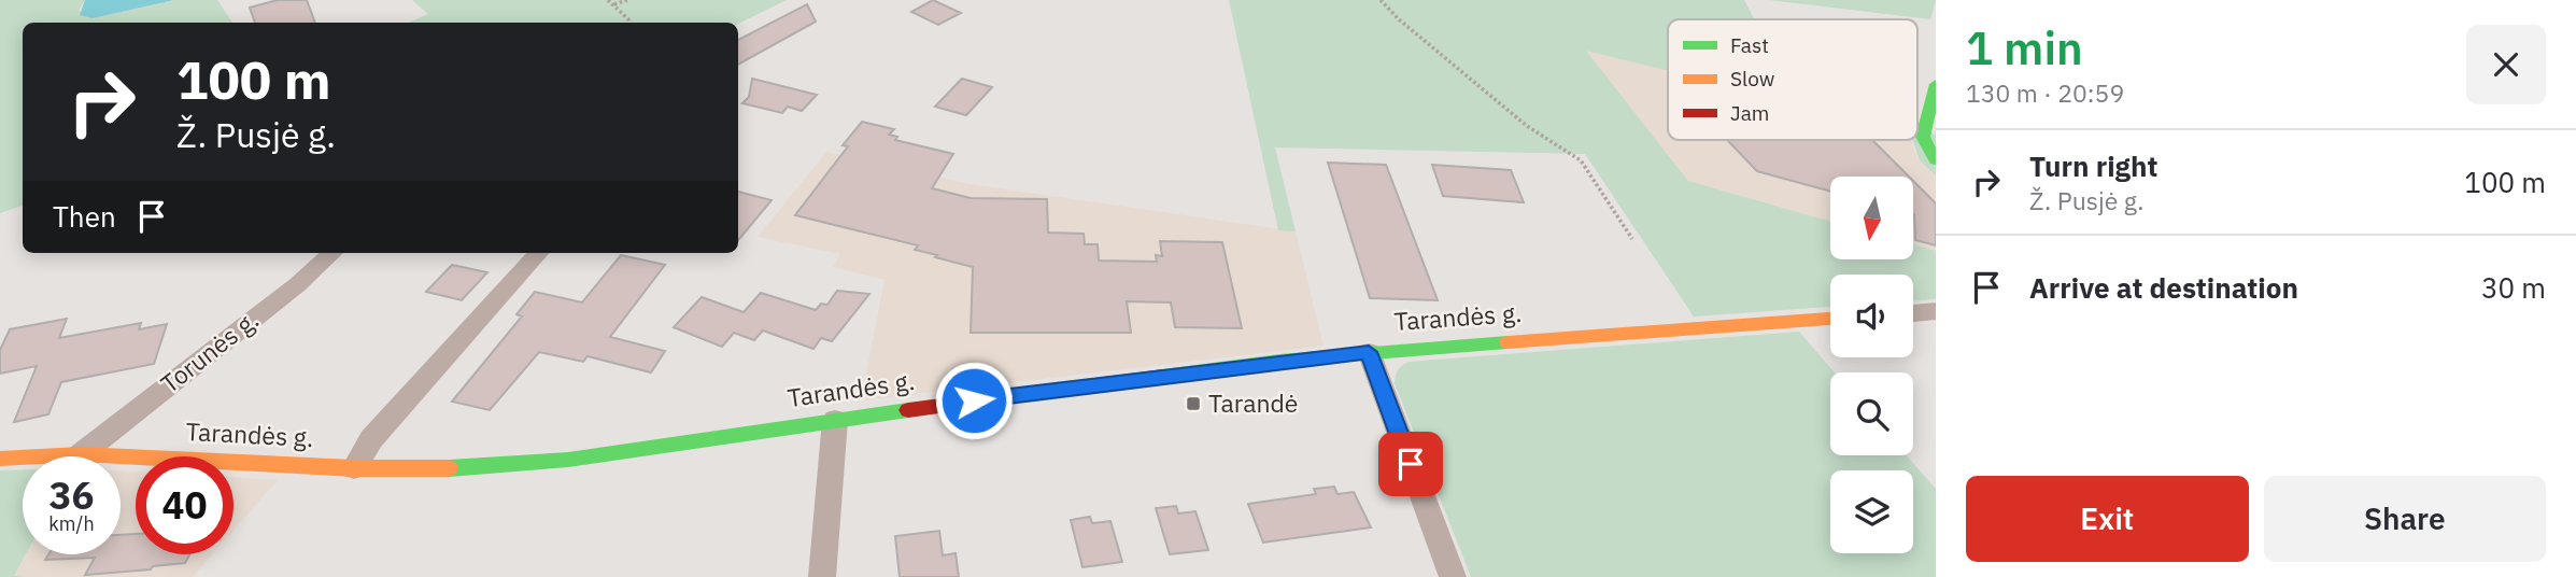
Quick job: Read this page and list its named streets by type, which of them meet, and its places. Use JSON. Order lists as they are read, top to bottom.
{
  "streets": {
    "street": ["Tarandės g.", "Torunės g."]
  },
  "crossings": [
    ["Tarandės g.", "Torunės g."]
  ],
  "places": {
    "transit": ["Tarandė"]
  },
  "legend": ["Fast", "Slow", "Jam"],
  "north": "bottom",
  "page": {
    "heading": ["1 min", "130 m · 20:59"],
    "turn": ["100 m", "Ž. Pusjė g."],
    "list": [
      {
        "name": "Turn right",
        "note": "Ž. Pusjė g.",
        "value": "100 m"
      },
      {
        "name": "Arrive at destination",
        "value": "30 m"
      }
    ],
    "then": "Then",
    "speed": "36 km/h",
    "limit": "40",
    "buttons": ["Exit", "Share"]
  }
}
